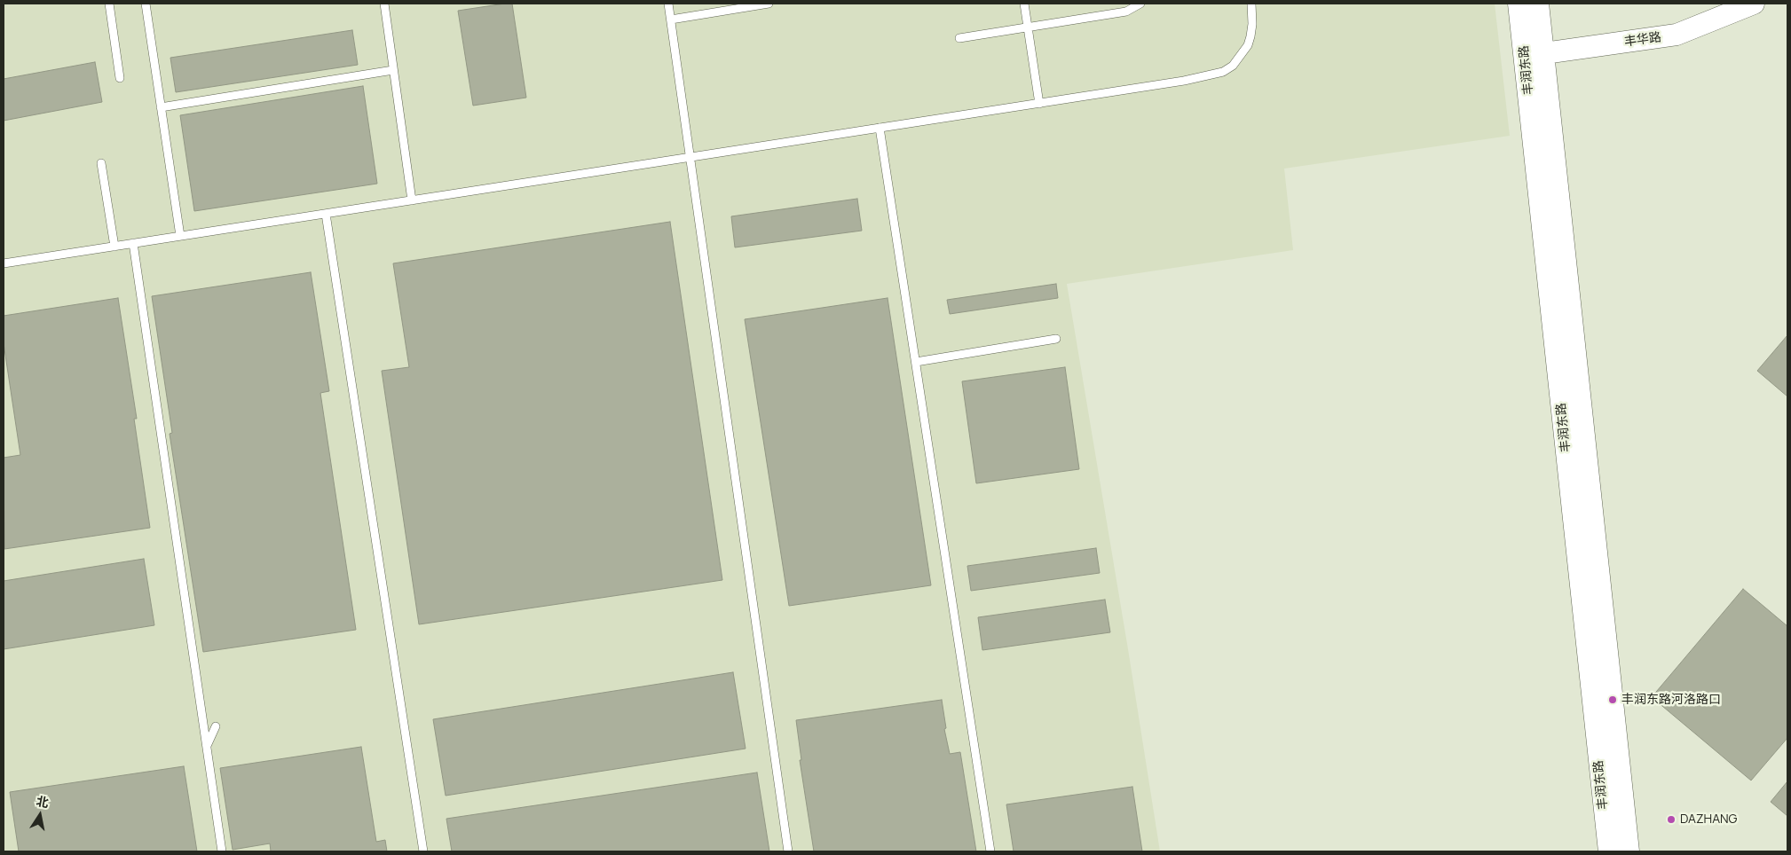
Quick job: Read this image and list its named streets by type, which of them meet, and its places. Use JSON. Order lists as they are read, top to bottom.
{
  "streets": {
    "street": ["丰华路", "丰润东路"]
  },
  "crossings": [
    ["丰华路", "丰润东路"]
  ],
  "places": ["丰润东路河洛路口", "DAZHANG"],
  "north": "top"
}
